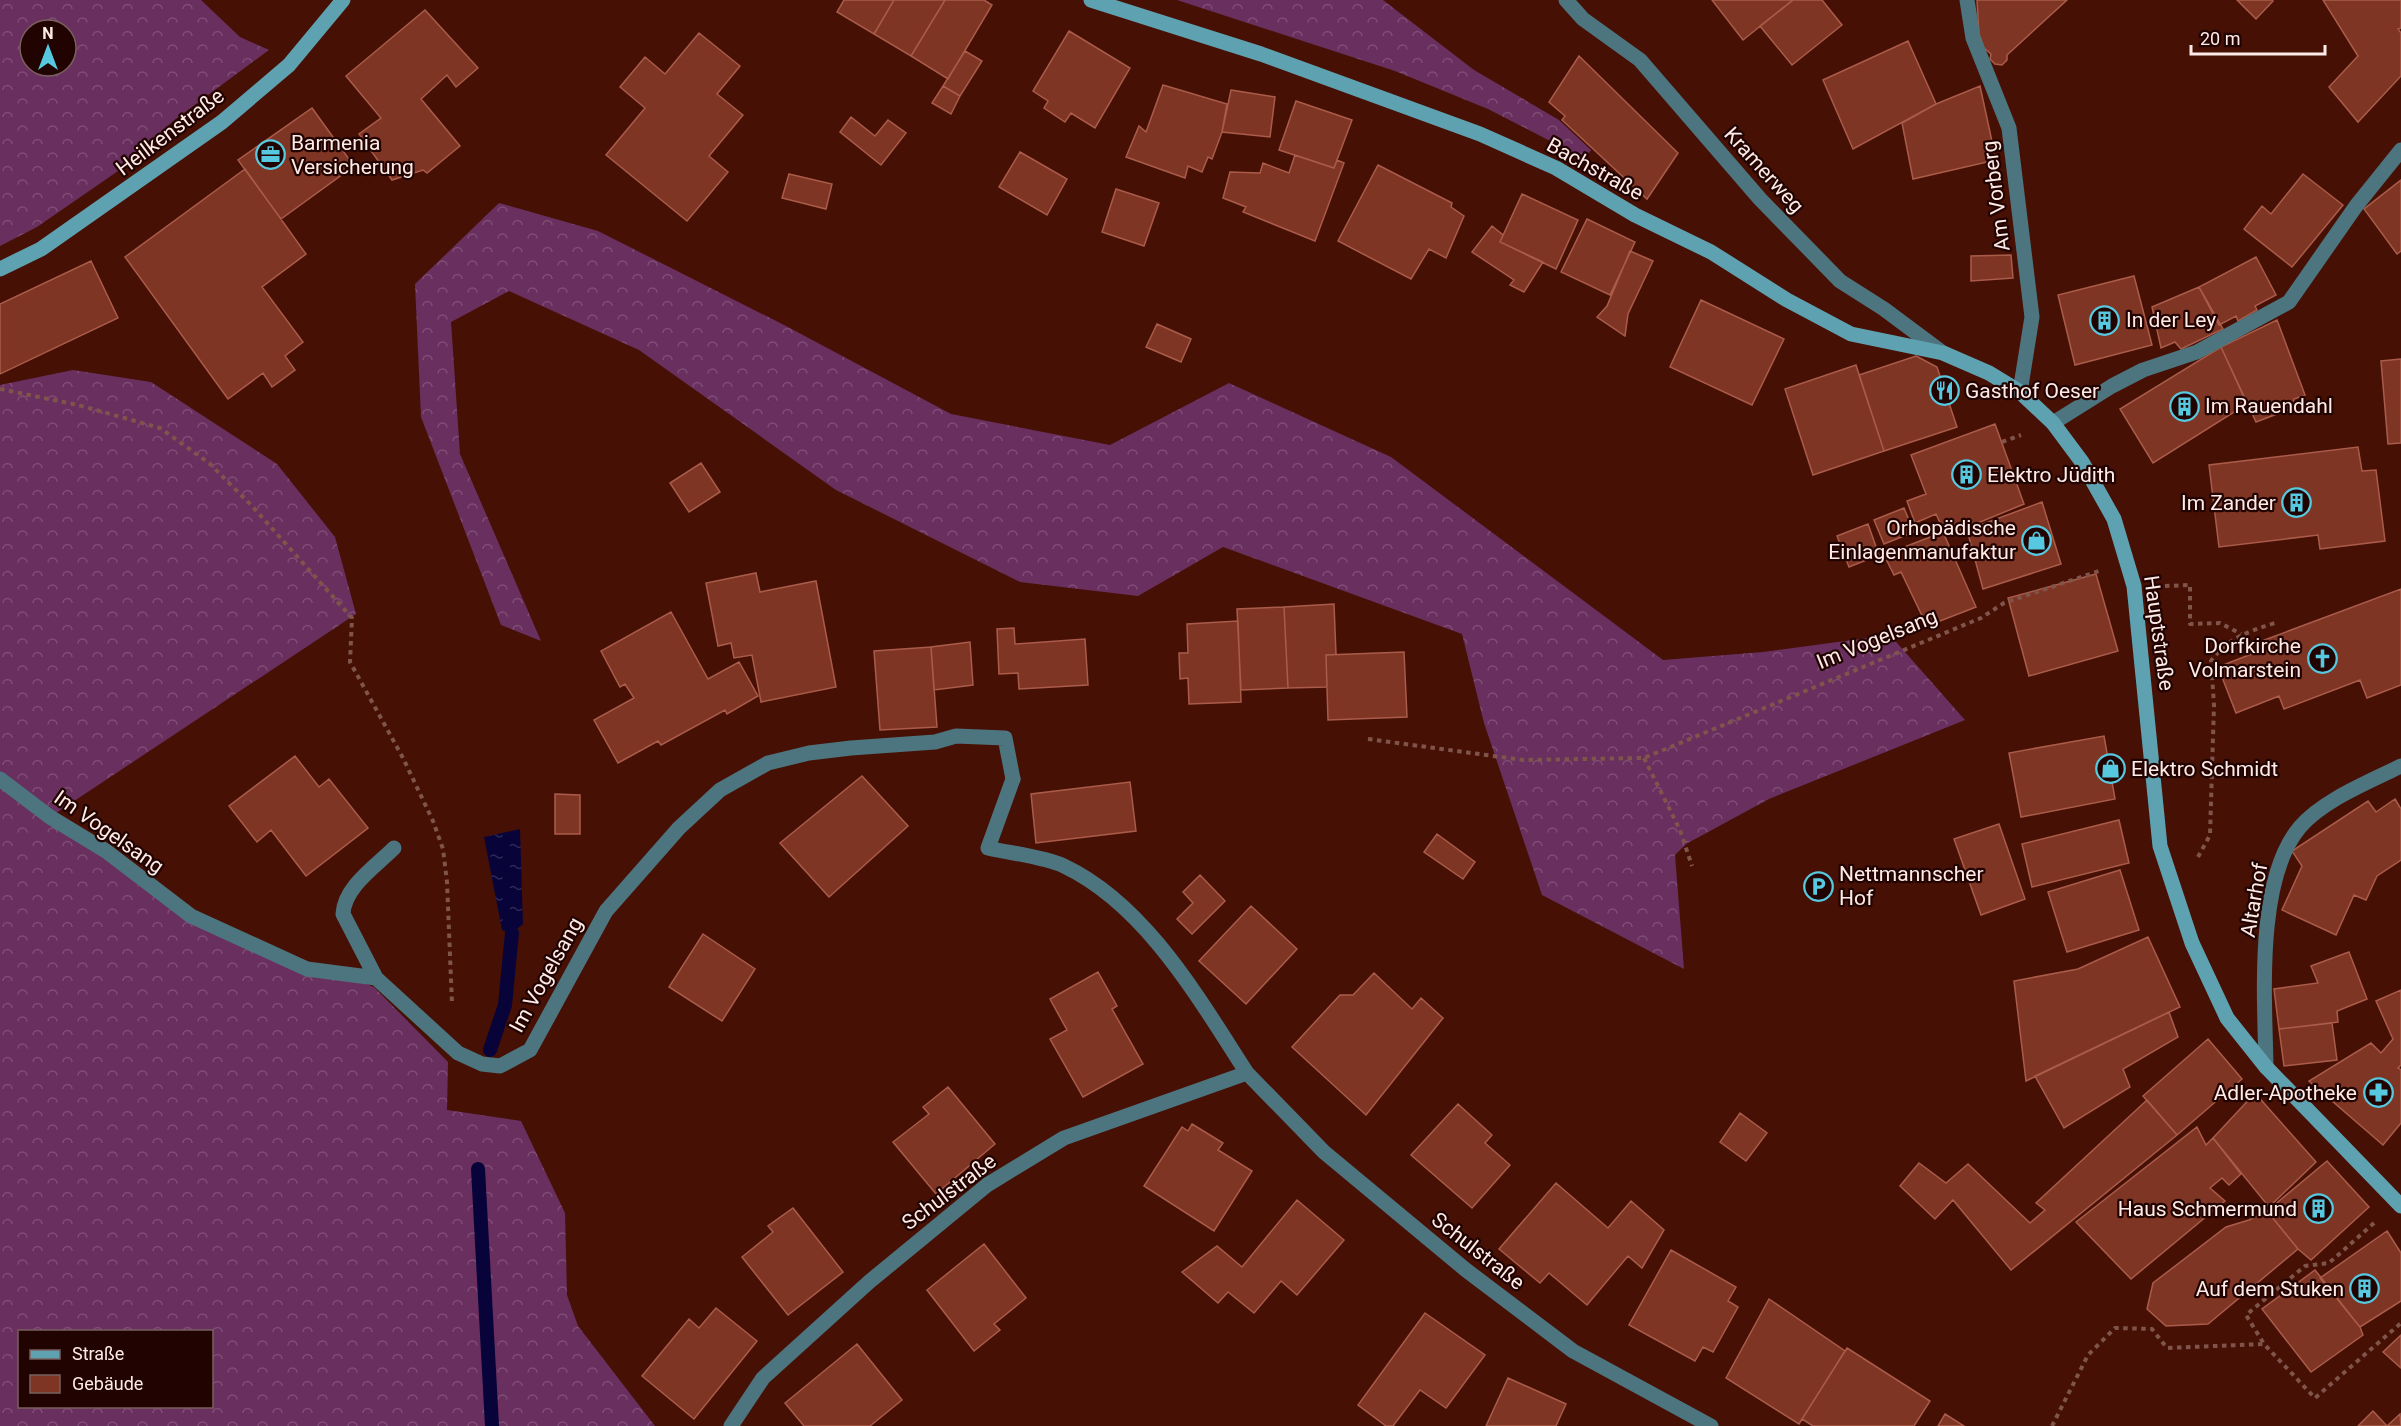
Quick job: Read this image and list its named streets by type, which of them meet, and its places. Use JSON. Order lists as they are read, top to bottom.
{
  "streets": {
    "street": [
      "Heilkenstraße",
      "Bachstraße",
      "Kramerweg",
      "Am Vorberg",
      "Hauptstraße",
      "Im Vogelsang",
      "Altarhof",
      "Schulstraße"
    ]
  },
  "crossings": [
    ["Bachstraße", "Kramerweg"],
    ["Bachstraße", "Am Vorberg"],
    ["Bachstraße", "Hauptstraße"],
    ["Hauptstraße", "Im Vogelsang"],
    ["Hauptstraße", "Altarhof"],
    ["Im Vogelsang", "Schulstraße"]
  ],
  "places": {
    "office": ["Barmenia Versicherung"],
    "building": [
      "In der Ley",
      "Im Rauendahl",
      "Elektro Jüdith",
      "Im Zander",
      "Haus Schmermund",
      "Auf dem Stuken"
    ],
    "restaurant": ["Gasthof Oeser"],
    "shop": ["Orhopädische Einlagenmanufaktur", "Elektro Schmidt"],
    "church": ["Dorfkirche Volmarstein"],
    "parking": ["Nettmannscher Hof"],
    "pharmacy": ["Adler-Apotheke"]
  },
  "legend": ["Straße", "Gebäude"],
  "scale_bar": "20 m",
  "north": "top"
}
